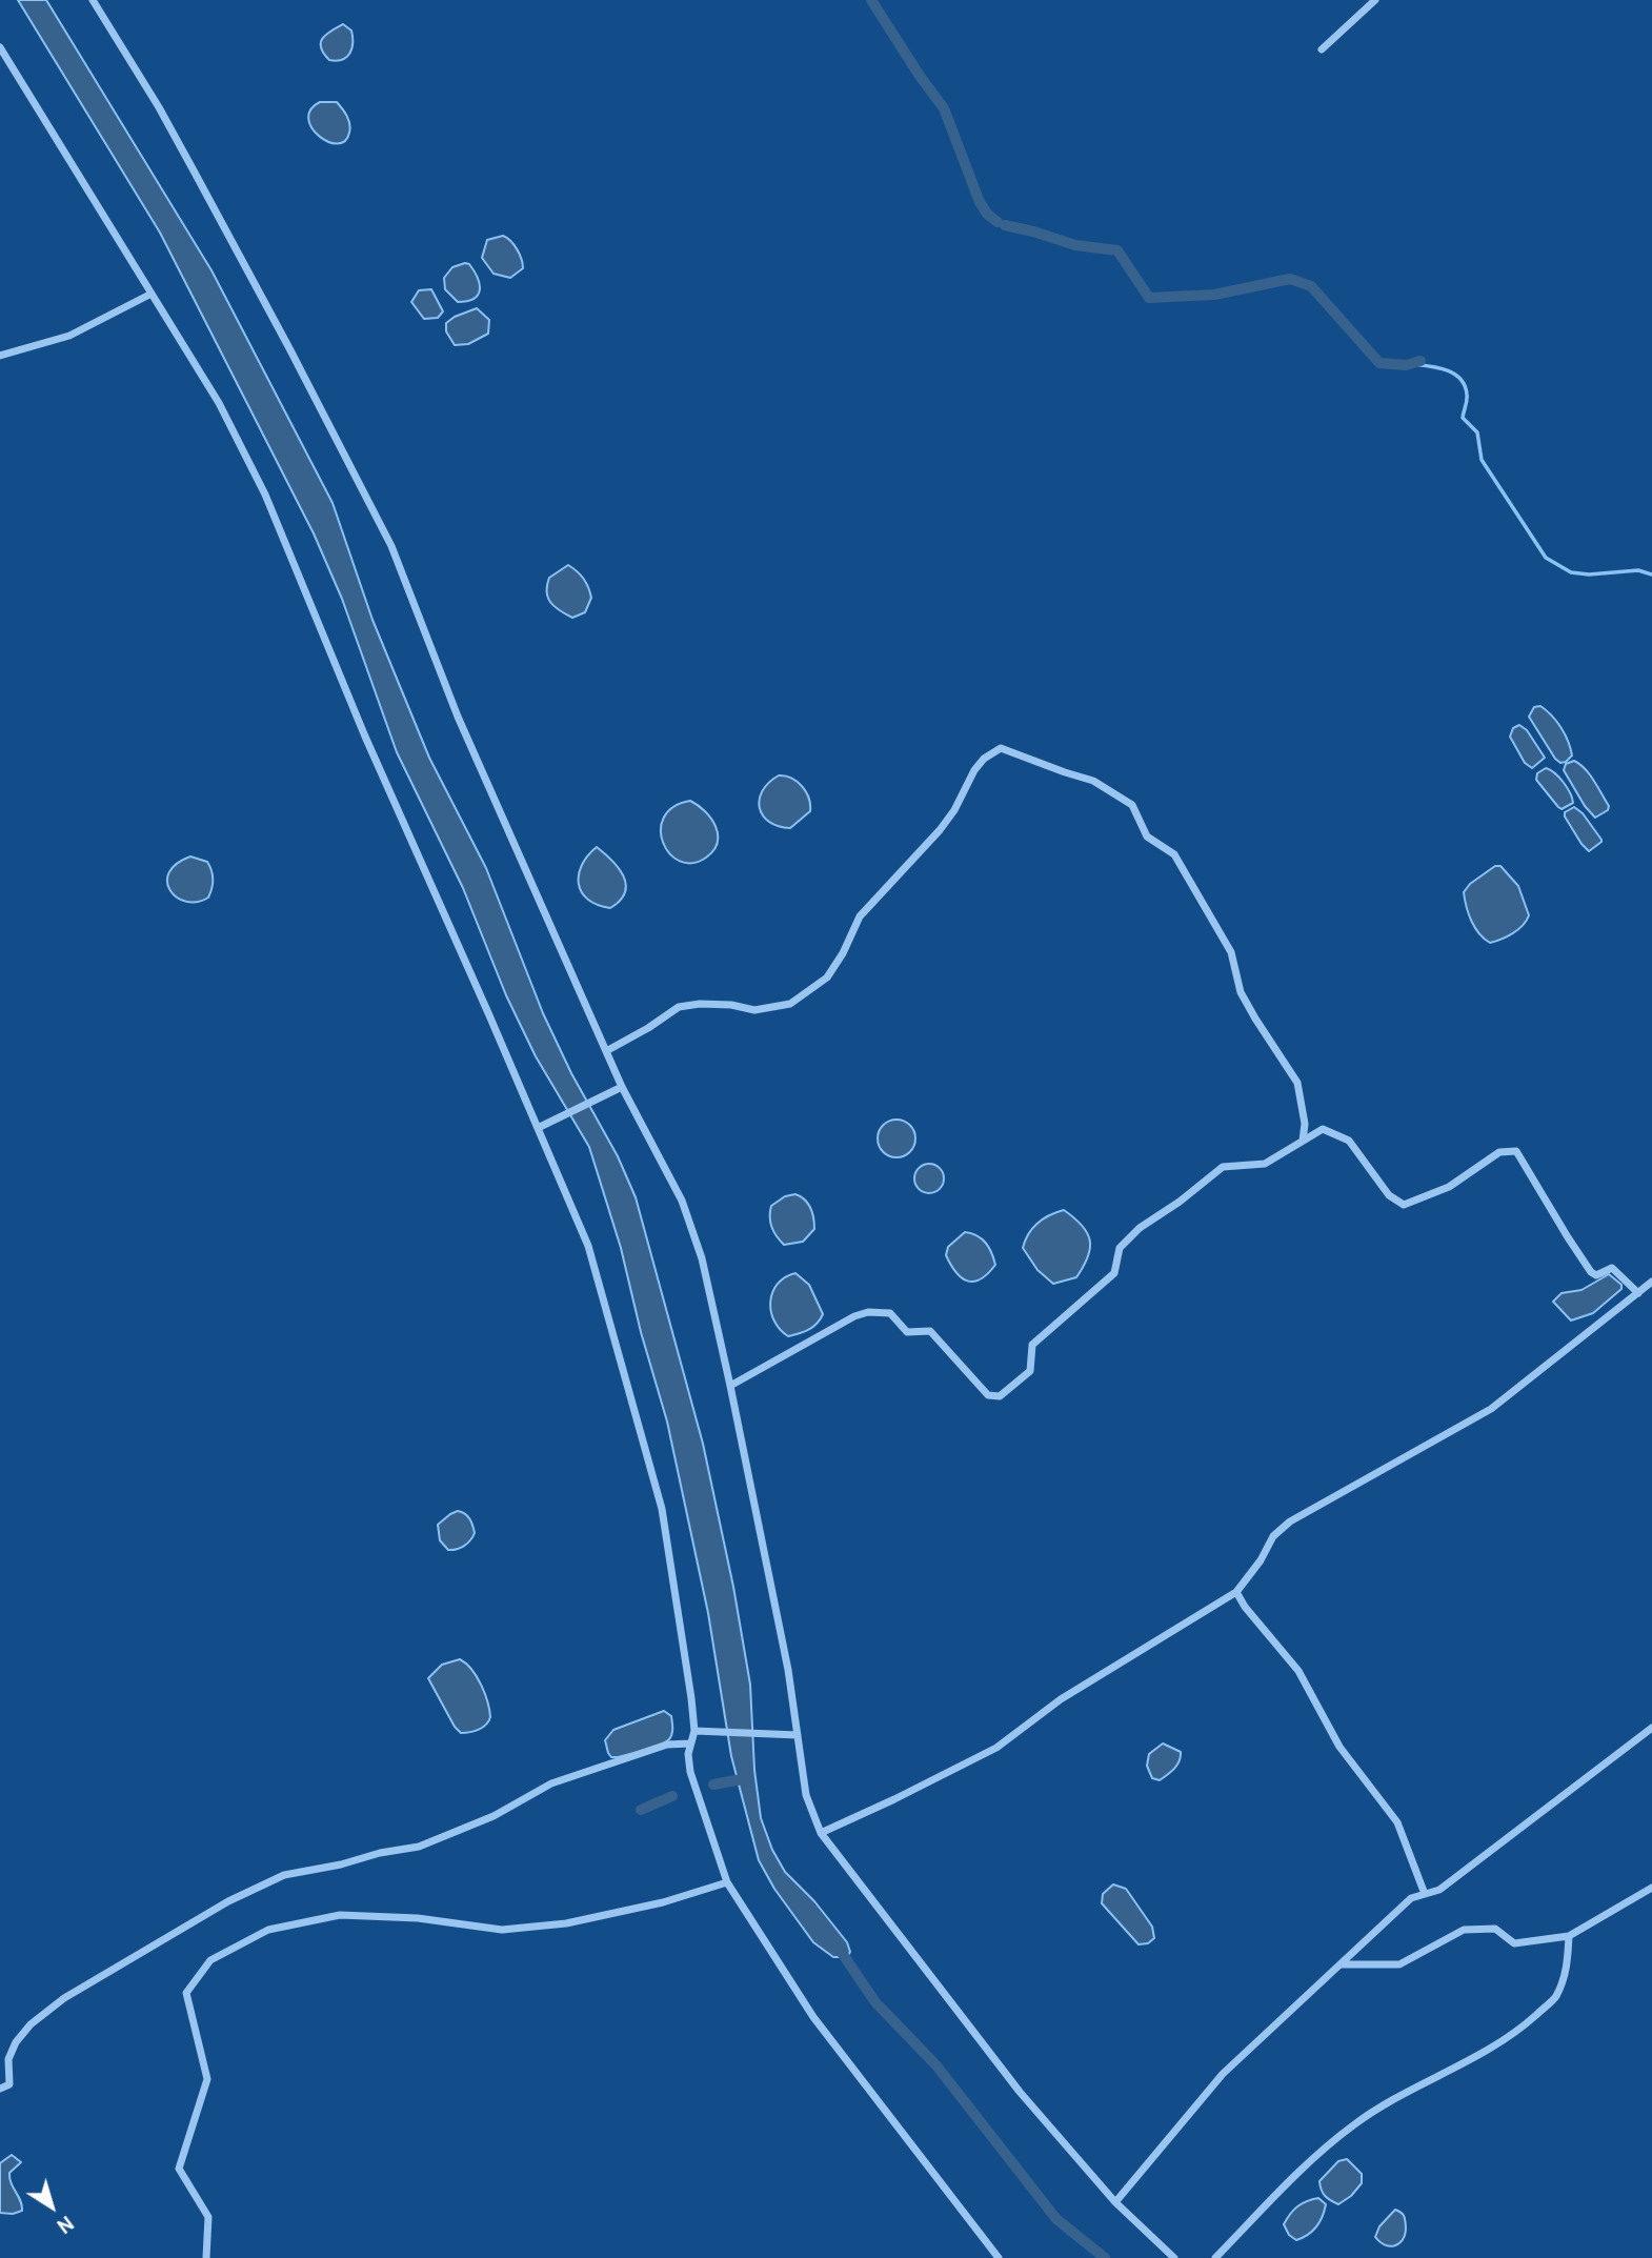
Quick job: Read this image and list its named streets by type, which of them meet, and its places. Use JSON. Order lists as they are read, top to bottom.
{
  "north": "bottom right"
}
